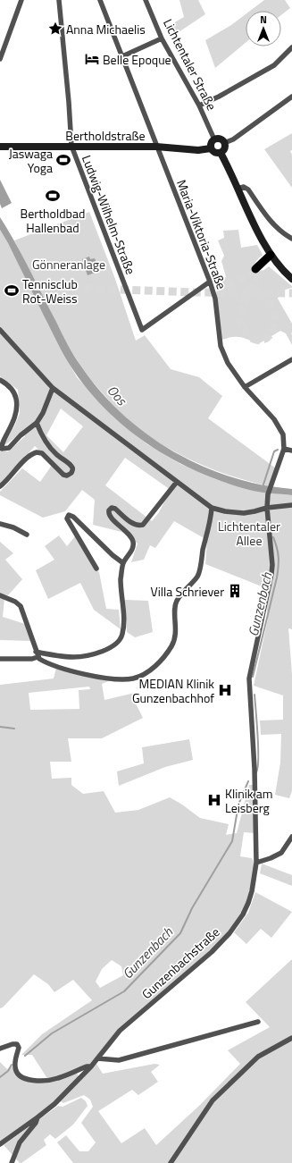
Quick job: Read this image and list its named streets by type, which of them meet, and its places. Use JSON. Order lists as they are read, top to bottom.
{
  "streets": {
    "main road": ["Bertholdstraße"],
    "street": [
      "Lichtentaler Straße",
      "Ludwig-Wilhelm-Straße",
      "Maria-Viktoria-Straße",
      "Gunzenbachstraße"
    ]
  },
  "crossings": [
    ["Lichtentaler Straße", "Bertholdstraße"],
    ["Bertholdstraße", "Ludwig-Wilhelm-Straße"],
    ["Bertholdstraße", "Maria-Viktoria-Straße"],
    ["Ludwig-Wilhelm-Straße", "Maria-Viktoria-Straße"],
    ["Maria-Viktoria-Straße", "Gunzenbachstraße"]
  ],
  "water": ["Oos", "Gunzenbach"],
  "parks": ["Gönneranlage", "Lichtentaler Allee"],
  "places": {
    "place": ["Anna Michaelis"],
    "hotel": ["Belle Epoque"],
    "sports": ["Jaswaga Yoga", "Bertholdbad Hallenbad", "Tennisclub Rot-Weiss"],
    "building": ["Villa Schriever"],
    "hospital": ["MEDIAN Klinik Gunzenbachhof", "Klinik am Leisberg"]
  },
  "north": "top"
}
